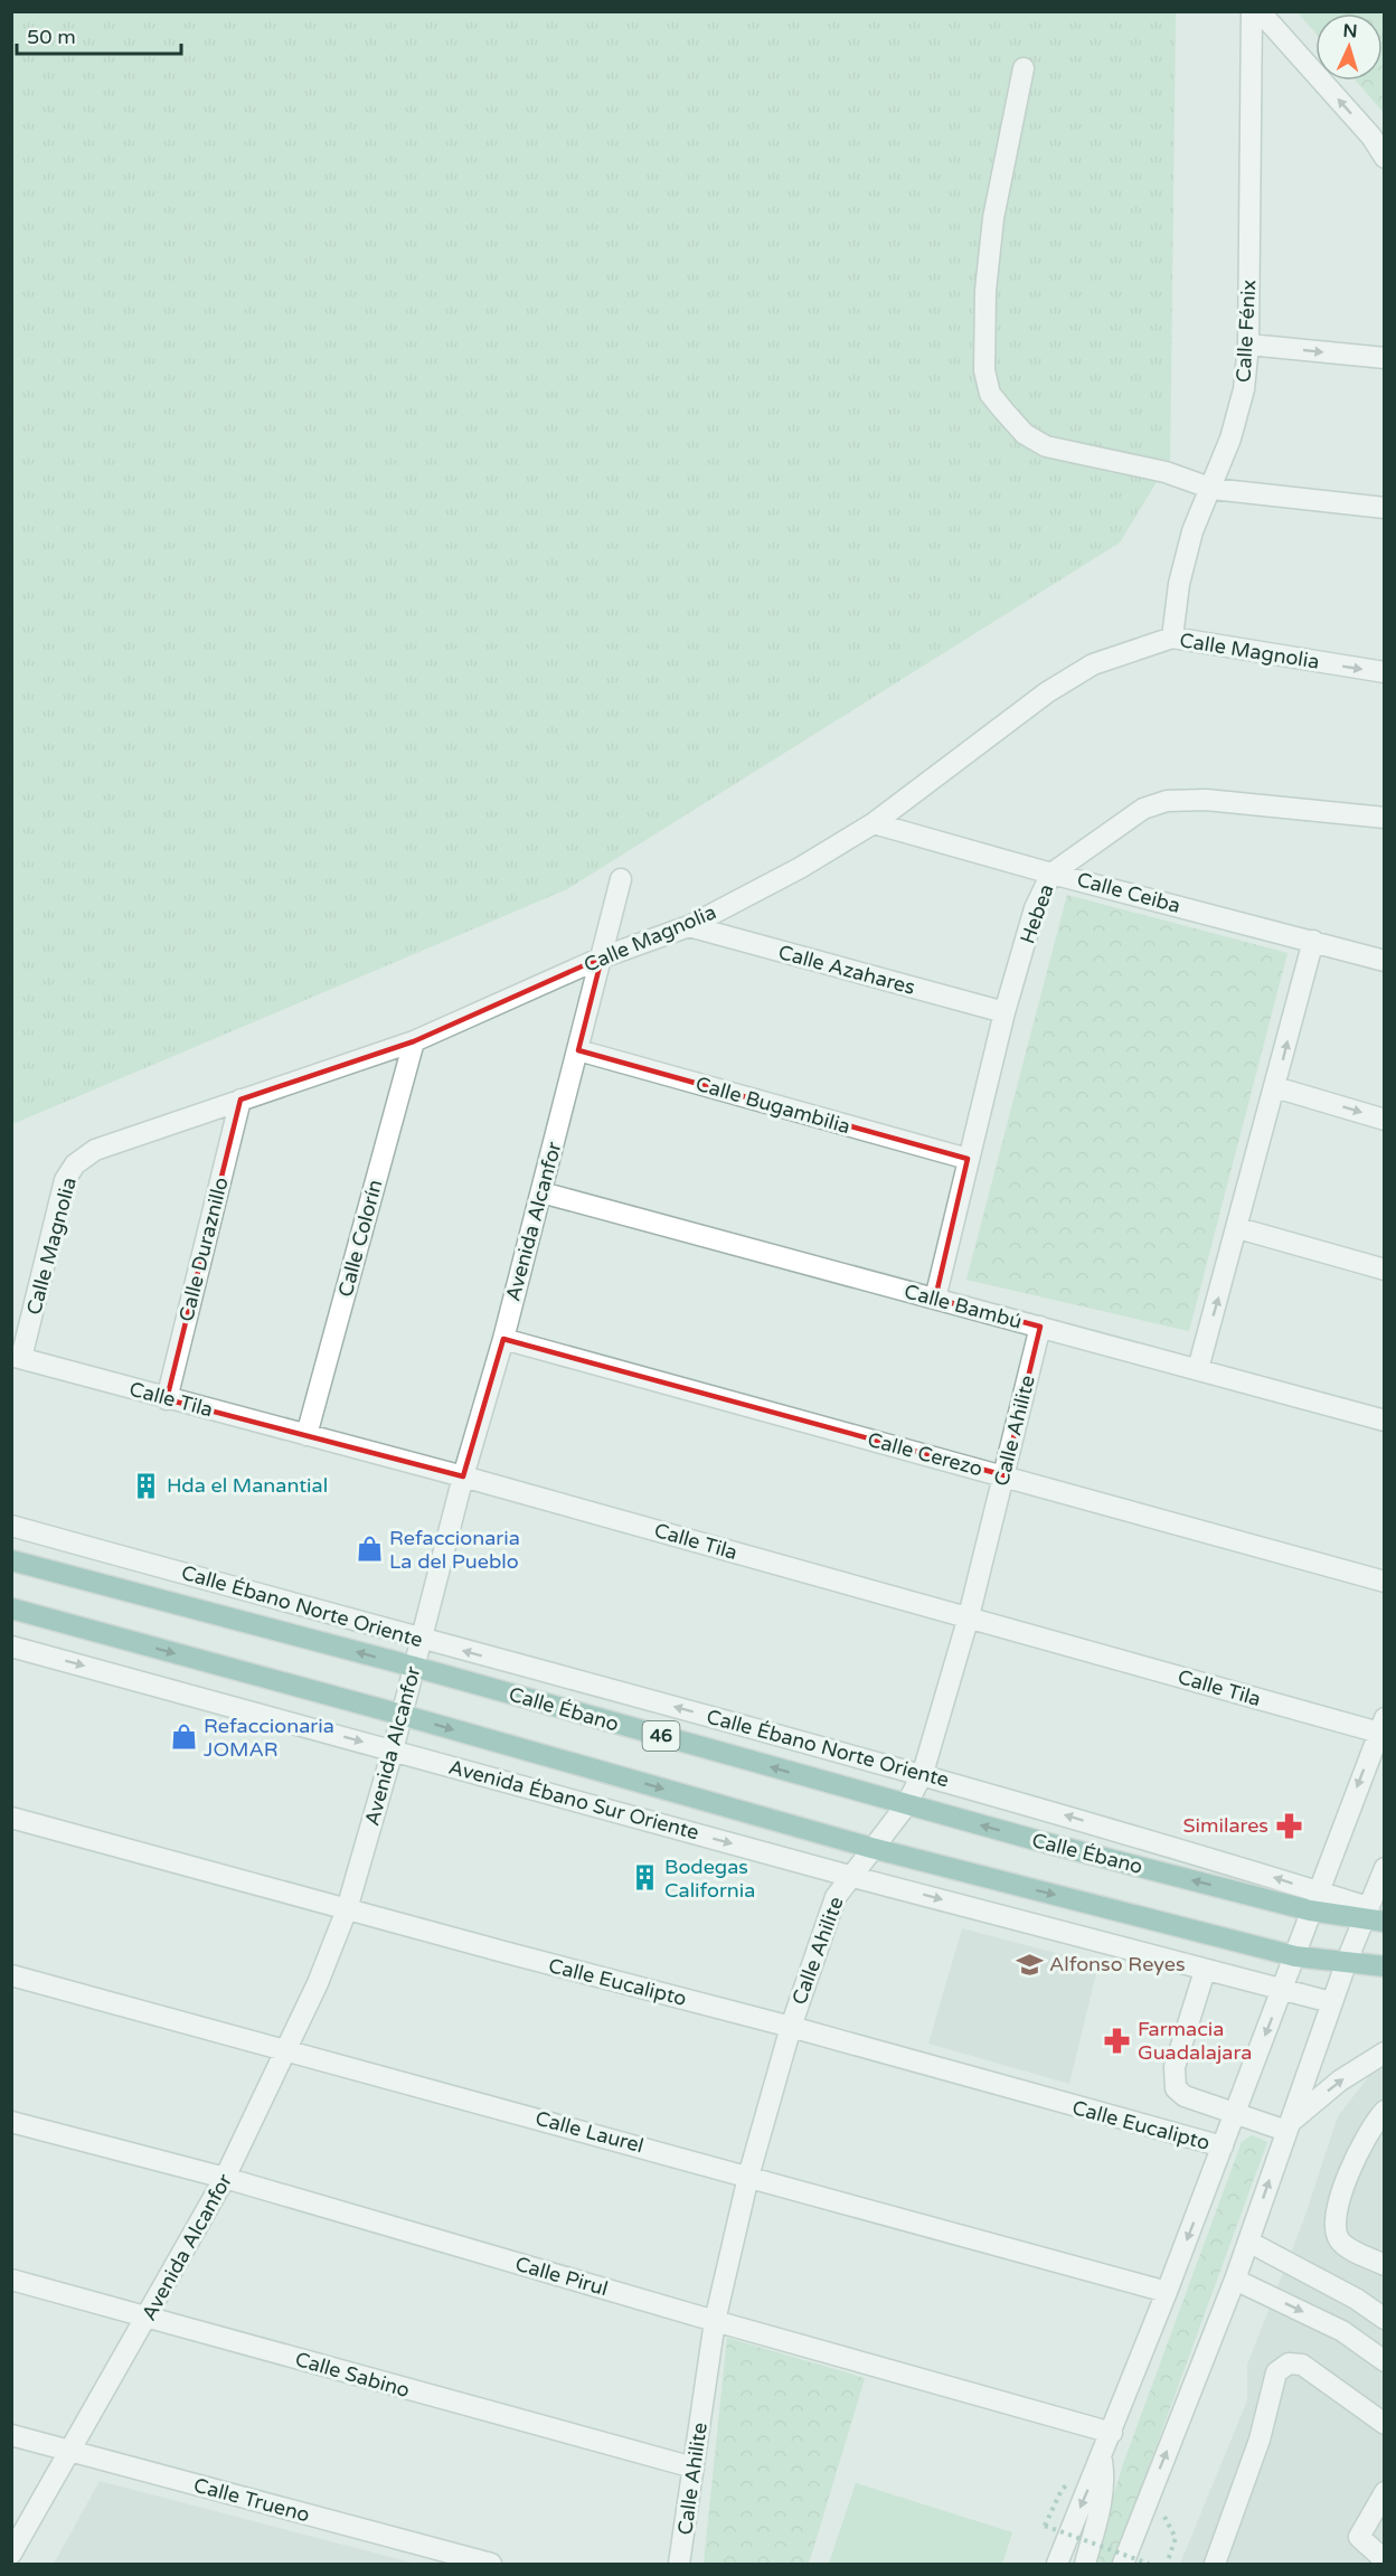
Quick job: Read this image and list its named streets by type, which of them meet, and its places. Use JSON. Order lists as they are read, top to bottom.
{
  "streets": {
    "main road": ["Calle Ébano", "46"],
    "street": [
      "Calle Fénix",
      "Calle Magnolia",
      "Calle Ceiba",
      "Hebea",
      "Calle Azahares",
      "Calle Bugambilia",
      "Avenida Alcanfor",
      "Calle Colorín",
      "Calle Duraznillo",
      "Calle Bambú",
      "Calle Tila",
      "Calle Ahilite",
      "Calle Cerezo",
      "Calle Ébano Norte Oriente",
      "Avenida Ébano Sur Oriente",
      "Calle Eucalipto",
      "Calle Laurel",
      "Calle Pirul",
      "Calle Sabino",
      "Calle Trueno"
    ]
  },
  "crossings": [
    ["Calle Fénix", "Calle Magnolia"],
    ["Calle Magnolia", "Calle Ceiba"],
    ["Calle Magnolia", "Calle Azahares"],
    ["Calle Magnolia", "Avenida Alcanfor"],
    ["Calle Magnolia", "Calle Colorín"],
    ["Calle Magnolia", "Calle Duraznillo"],
    ["Calle Magnolia", "Calle Tila"],
    ["Calle Ceiba", "Hebea"],
    ["Hebea", "Calle Azahares"],
    ["Hebea", "Calle Bugambilia"],
    ["Hebea", "Calle Bambú"],
    ["Calle Bugambilia", "Avenida Alcanfor"],
    ["Avenida Alcanfor", "Calle Bambú"],
    ["Avenida Alcanfor", "Calle Tila"],
    ["Avenida Alcanfor", "Calle Cerezo"],
    ["Avenida Alcanfor", "Calle Ébano Norte Oriente"],
    ["Avenida Alcanfor", "Calle Ébano"],
    ["Avenida Alcanfor", "Avenida Ébano Sur Oriente"],
    ["Avenida Alcanfor", "Calle Eucalipto"],
    ["Avenida Alcanfor", "Calle Laurel"],
    ["Avenida Alcanfor", "Calle Pirul"],
    ["Avenida Alcanfor", "Calle Sabino"],
    ["Avenida Alcanfor", "Calle Trueno"],
    ["Calle Colorín", "Calle Tila"],
    ["Calle Duraznillo", "Calle Tila"],
    ["Calle Bambú", "Calle Ahilite"],
    ["Calle Tila", "Calle Ahilite"],
    ["Calle Ahilite", "Calle Cerezo"],
    ["Calle Ahilite", "Calle Ébano Norte Oriente"],
    ["Calle Ahilite", "Calle Ébano"],
    ["Calle Ahilite", "Avenida Ébano Sur Oriente"],
    ["Calle Ahilite", "Calle Eucalipto"],
    ["Calle Ahilite", "Calle Laurel"],
    ["Calle Ahilite", "Calle Pirul"],
    ["Calle Ahilite", "Calle Sabino"],
    ["Calle Ébano Norte Oriente", "46"],
    ["Calle Ébano", "46"]
  ],
  "one_way": ["Calle Ébano Norte Oriente", "Avenida Ébano Sur Oriente"],
  "places": {
    "building": ["Hda el Manantial", "Bodegas California"],
    "shop": ["Refaccionaria La del Pueblo", "Refaccionaria JOMAR"],
    "pharmacy": ["Similares", "Farmacia Guadalajara"],
    "school or university": ["Alfonso Reyes"]
  },
  "scale_bar": "50 m",
  "north": "top"
}
